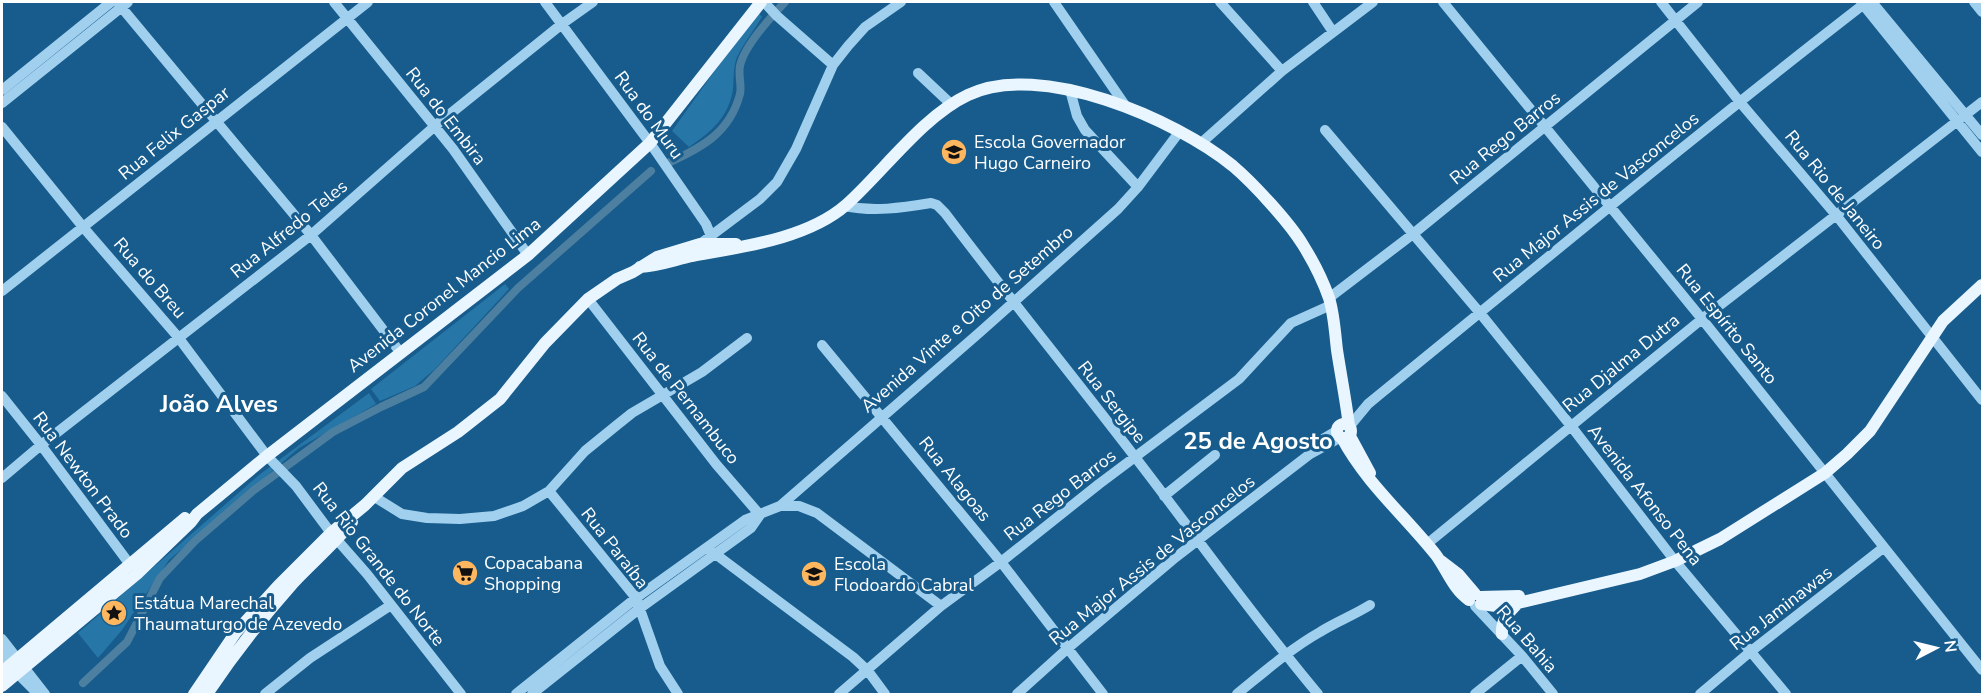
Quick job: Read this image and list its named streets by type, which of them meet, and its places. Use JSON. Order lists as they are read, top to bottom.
{
  "streets": {
    "main road": ["Avenida Coronel Mancio Lima"],
    "street": [
      "Rua do Muru",
      "Rua do Embira",
      "Rua Felix Gaspar",
      "Rua Rego Barros",
      "Rua Rio de Janeiro",
      "Rua Major Assis de Vasconcelos",
      "Rua Alfredo Teles",
      "Rua do Breu",
      "Avenida Vinte e Oito de Setembro",
      "Rua Espírito Santo",
      "Rua Djalma Dutra",
      "Rua de Pernambuco",
      "Rua Sergipe",
      "Rua Newton Prado",
      "Rua Alagoas",
      "Avenida Afonso Pena",
      "Rua Paraíba",
      "Rua Rio Grande do Norte",
      "Rua Jaminawas",
      "Rua Bahia"
    ]
  },
  "crossings": [
    ["Rua do Muru", "Rua Alfredo Teles"],
    ["Rua do Muru", "Avenida Coronel Mancio Lima"],
    ["Rua do Embira", "Rua Felix Gaspar"],
    ["Rua do Embira", "Rua Alfredo Teles"],
    ["Rua do Embira", "Avenida Coronel Mancio Lima"],
    ["Rua Felix Gaspar", "Rua do Breu"],
    ["Rua Rego Barros", "Rua Rio de Janeiro"],
    ["Rua Rego Barros", "Rua Espírito Santo"],
    ["Rua Rego Barros", "Rua Sergipe"],
    ["Rua Rego Barros", "Rua Alagoas"],
    ["Rua Rego Barros", "Avenida Afonso Pena"],
    ["Rua Rio de Janeiro", "Rua Major Assis de Vasconcelos"],
    ["Rua Rio de Janeiro", "Rua Djalma Dutra"],
    ["Rua Major Assis de Vasconcelos", "Rua Espírito Santo"],
    ["Rua Major Assis de Vasconcelos", "Rua Sergipe"],
    ["Rua Major Assis de Vasconcelos", "Rua Alagoas"],
    ["Rua Major Assis de Vasconcelos", "Avenida Afonso Pena"],
    ["Rua Alfredo Teles", "Rua do Breu"],
    ["Rua Alfredo Teles", "Rua Newton Prado"],
    ["Rua do Breu", "Avenida Coronel Mancio Lima"],
    ["Rua do Breu", "Rua Rio Grande do Norte"],
    ["Avenida Coronel Mancio Lima", "Rua Newton Prado"],
    ["Avenida Coronel Mancio Lima", "Rua Rio Grande do Norte"],
    ["Avenida Vinte e Oito de Setembro", "Rua de Pernambuco"],
    ["Avenida Vinte e Oito de Setembro", "Rua Sergipe"],
    ["Avenida Vinte e Oito de Setembro", "Rua Alagoas"],
    ["Avenida Vinte e Oito de Setembro", "Rua Paraíba"],
    ["Rua Espírito Santo", "Rua Djalma Dutra"],
    ["Rua Espírito Santo", "Rua Jaminawas"],
    ["Rua Djalma Dutra", "Avenida Afonso Pena"],
    ["Avenida Afonso Pena", "Rua Jaminawas"]
  ],
  "districts": ["João Alves", "25 de Agosto"],
  "places": {
    "school or university": ["Escola Governador Hugo Carneiro", "Escola Flodoardo Cabral"],
    "supermarket": ["Copacabana Shopping"],
    "place": ["Estátua Marechal Thaumaturgo de Azevedo"]
  },
  "north": "right"
}
